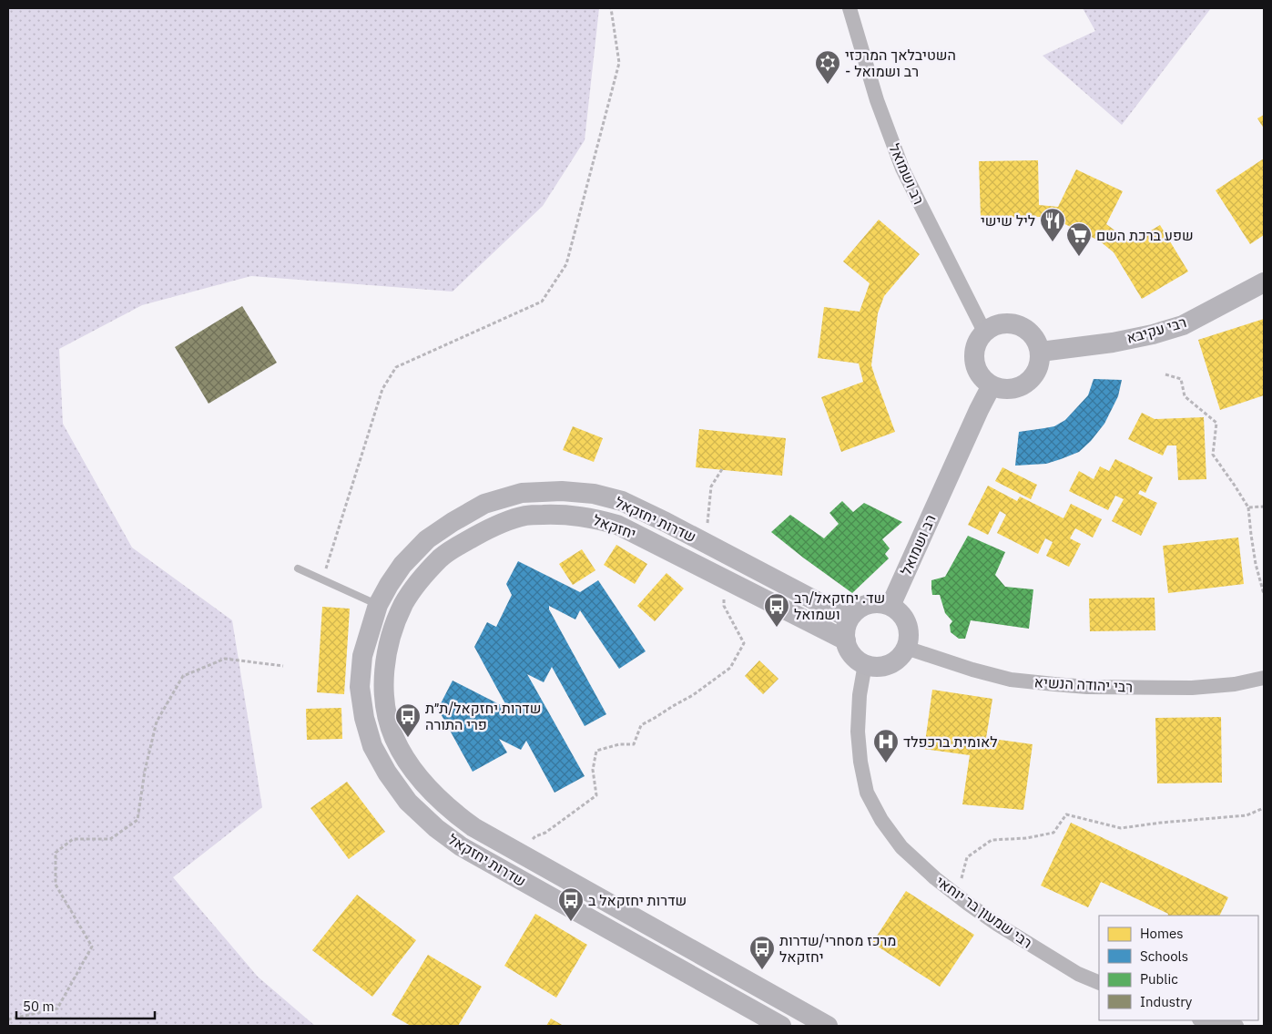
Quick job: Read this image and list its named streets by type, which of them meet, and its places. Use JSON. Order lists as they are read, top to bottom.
{
  "streets": {
    "street": [
      "רב ושמואל",
      "רבי עקיבא",
      "שדרות יחזקאל",
      "יחזקאל",
      "רבי יהודה הנשיא",
      "רבי שמעון בר יוחאי"
    ]
  },
  "crossings": [
    ["רב ושמואל", "רבי עקיבא"],
    ["רב ושמואל", "שדרות יחזקאל"],
    ["רב ושמואל", "יחזקאל"],
    ["רב ושמואל", "רבי יהודה הנשיא"],
    ["רב ושמואל", "רבי שמעון בר יוחאי"],
    ["שדרות יחזקאל", "יחזקאל"],
    ["שדרות יחזקאל", "רבי יהודה הנשיא"],
    ["שדרות יחזקאל", "רבי שמעון בר יוחאי"],
    ["יחזקאל", "רבי יהודה הנשיא"],
    ["יחזקאל", "רבי שמעון בר יוחאי"],
    ["רבי יהודה הנשיא", "רבי שמעון בר יוחאי"]
  ],
  "places": {
    "synagogue": ["השטיבלאך המרכזי - רב ושמואל"],
    "restaurant": ["ליל שישי"],
    "supermarket": ["שפע ברכת השם"],
    "bus stop": [
      "שד. יחזקאל/רב ושמואל",
      "שדרות יחזקאל/ת״ת פרי התורה",
      "שדרות יחזקאל ב",
      "מרכז מסחרי/שדרות יחזקאל"
    ],
    "hospital": ["לאומית ברכפלד"]
  },
  "legend": [
    "Homes",
    "Schools",
    "Public",
    "Industry"
  ],
  "scale_bar": "50 m"
}
